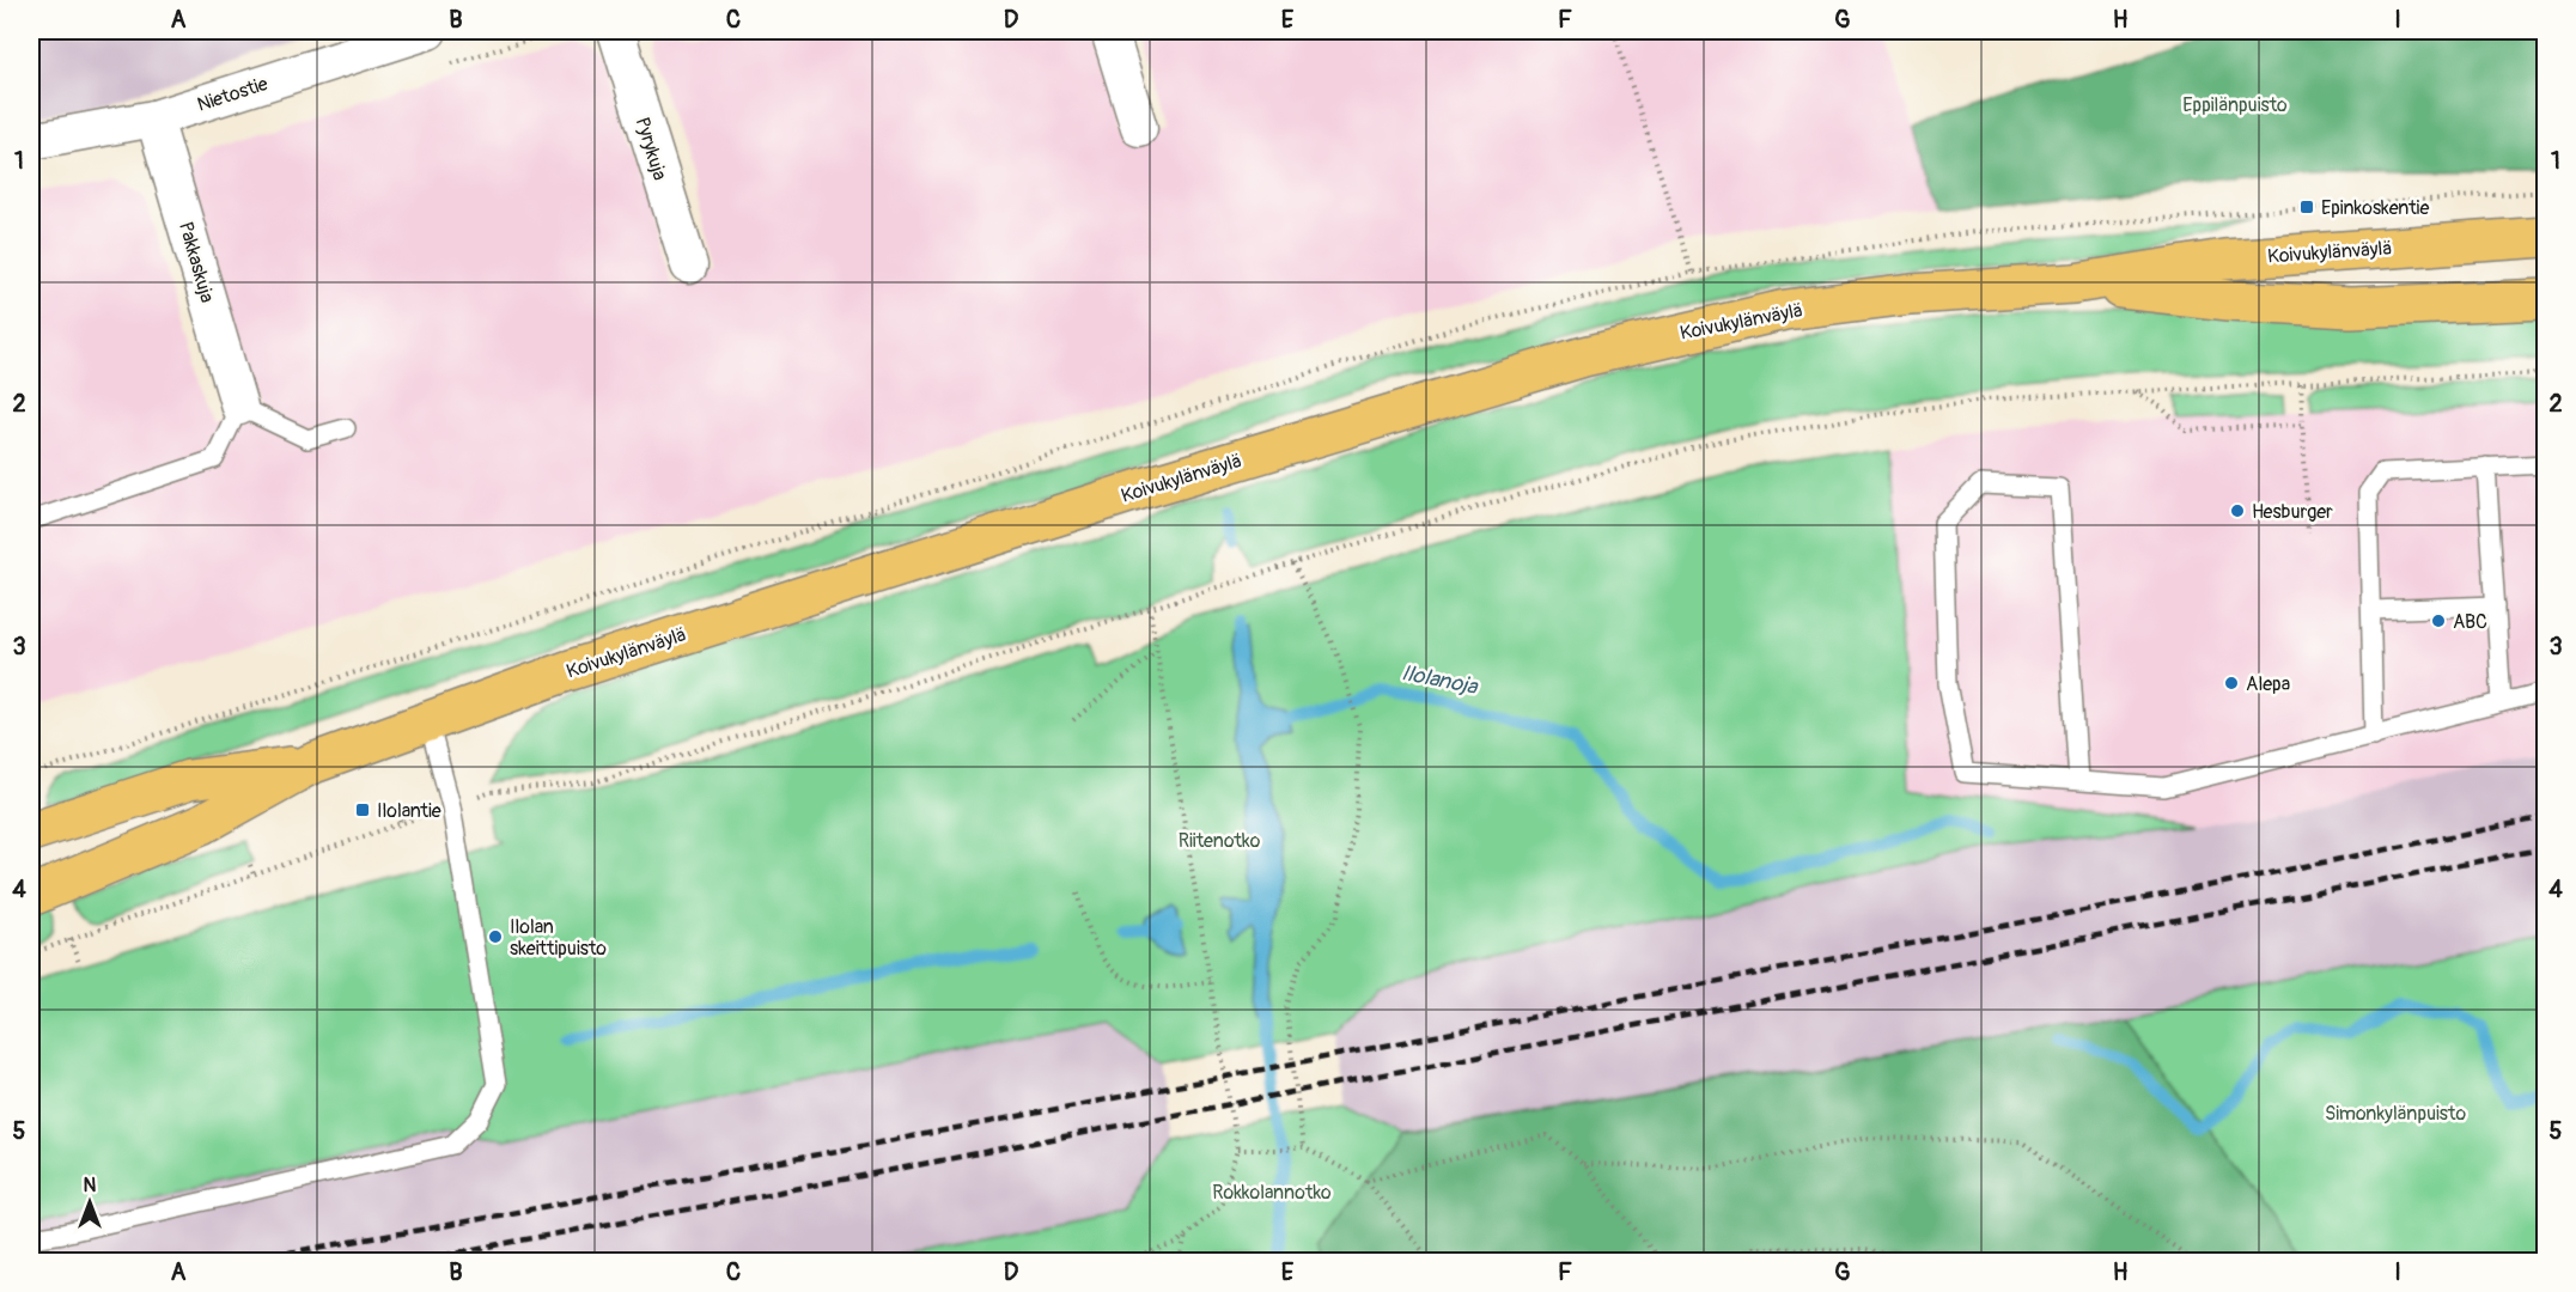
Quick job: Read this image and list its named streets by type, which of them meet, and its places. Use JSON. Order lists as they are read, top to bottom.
{
  "streets": {
    "main road": ["Koivukylänväylä"],
    "street": ["Nietostie", "Pyrykuja", "Pakkaskuja"]
  },
  "crossings": [
    ["Nietostie", "Pakkaskuja"]
  ],
  "water": ["Ilolanoja"],
  "parks": [
    "Eppilänpuisto",
    "Riitenotko",
    "Simonkylänpuisto",
    "Rokkolannotko"
  ],
  "places": {
    "transit": ["Epinkoskentie", "Ilolantie"],
    "other": [
      "Hesburger",
      "ABC",
      "Alepa",
      "Ilolan skeittipuisto"
    ]
  },
  "north": "top",
  "grid": {
    "columns": [
      "A",
      "B",
      "C",
      "D",
      "E",
      "F",
      "G",
      "H",
      "I"
    ],
    "rows": [
      "1",
      "2",
      "3",
      "4",
      "5"
    ]
  }
}
